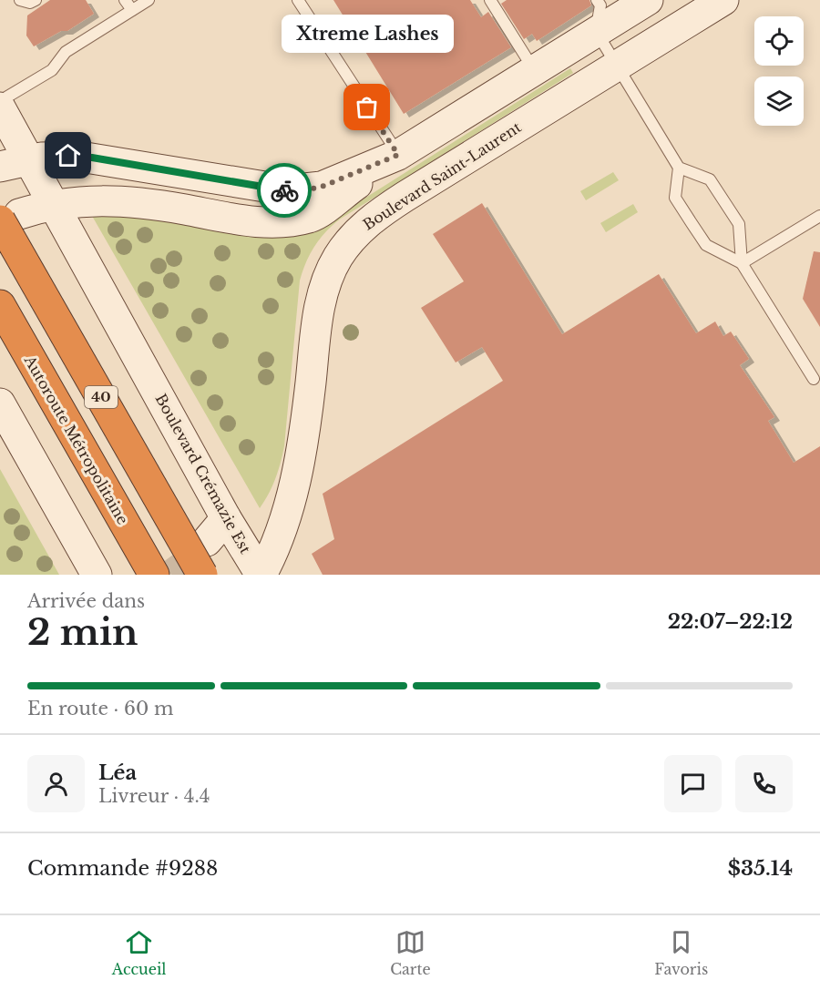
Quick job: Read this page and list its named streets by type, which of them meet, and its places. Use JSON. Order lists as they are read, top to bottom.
{
  "streets": {
    "highway": ["40", "Autoroute Métropolitaine"],
    "main road": ["Boulevard Saint-Laurent", "Boulevard Crémazie Est"]
  },
  "crossings": [
    ["Boulevard Saint-Laurent", "Boulevard Crémazie Est"]
  ],
  "places": ["Xtreme Lashes"],
  "page": {
    "bubble": "Xtreme Lashes",
    "heading": ["2 min", "Arrivée dans", "22:07–22:12"],
    "panel": [
      "Léa",
      "Livreur · 4.4",
      "Commande #9288",
      "$35.14"
    ],
    "bar": "En route · 60 m",
    "tabs": ["Accueil", "Carte", "Favoris"]
  }
}
